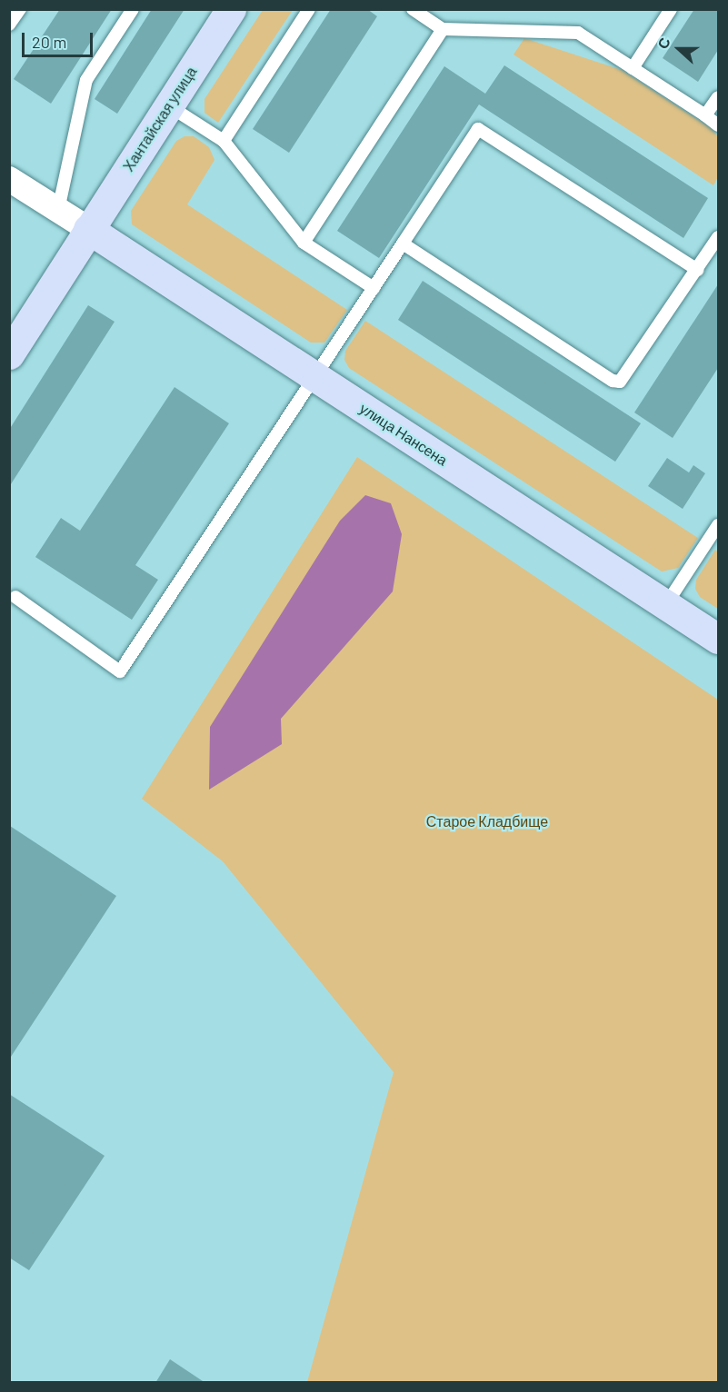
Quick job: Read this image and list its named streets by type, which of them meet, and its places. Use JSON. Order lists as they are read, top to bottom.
{
  "streets": {
    "street": ["Хантайская улица", "улица Нансена"]
  },
  "crossings": [
    ["Хантайская улица", "улица Нансена"]
  ],
  "parks": ["Старое Кладбище"],
  "scale_bar": "20 m",
  "north": "left"
}
